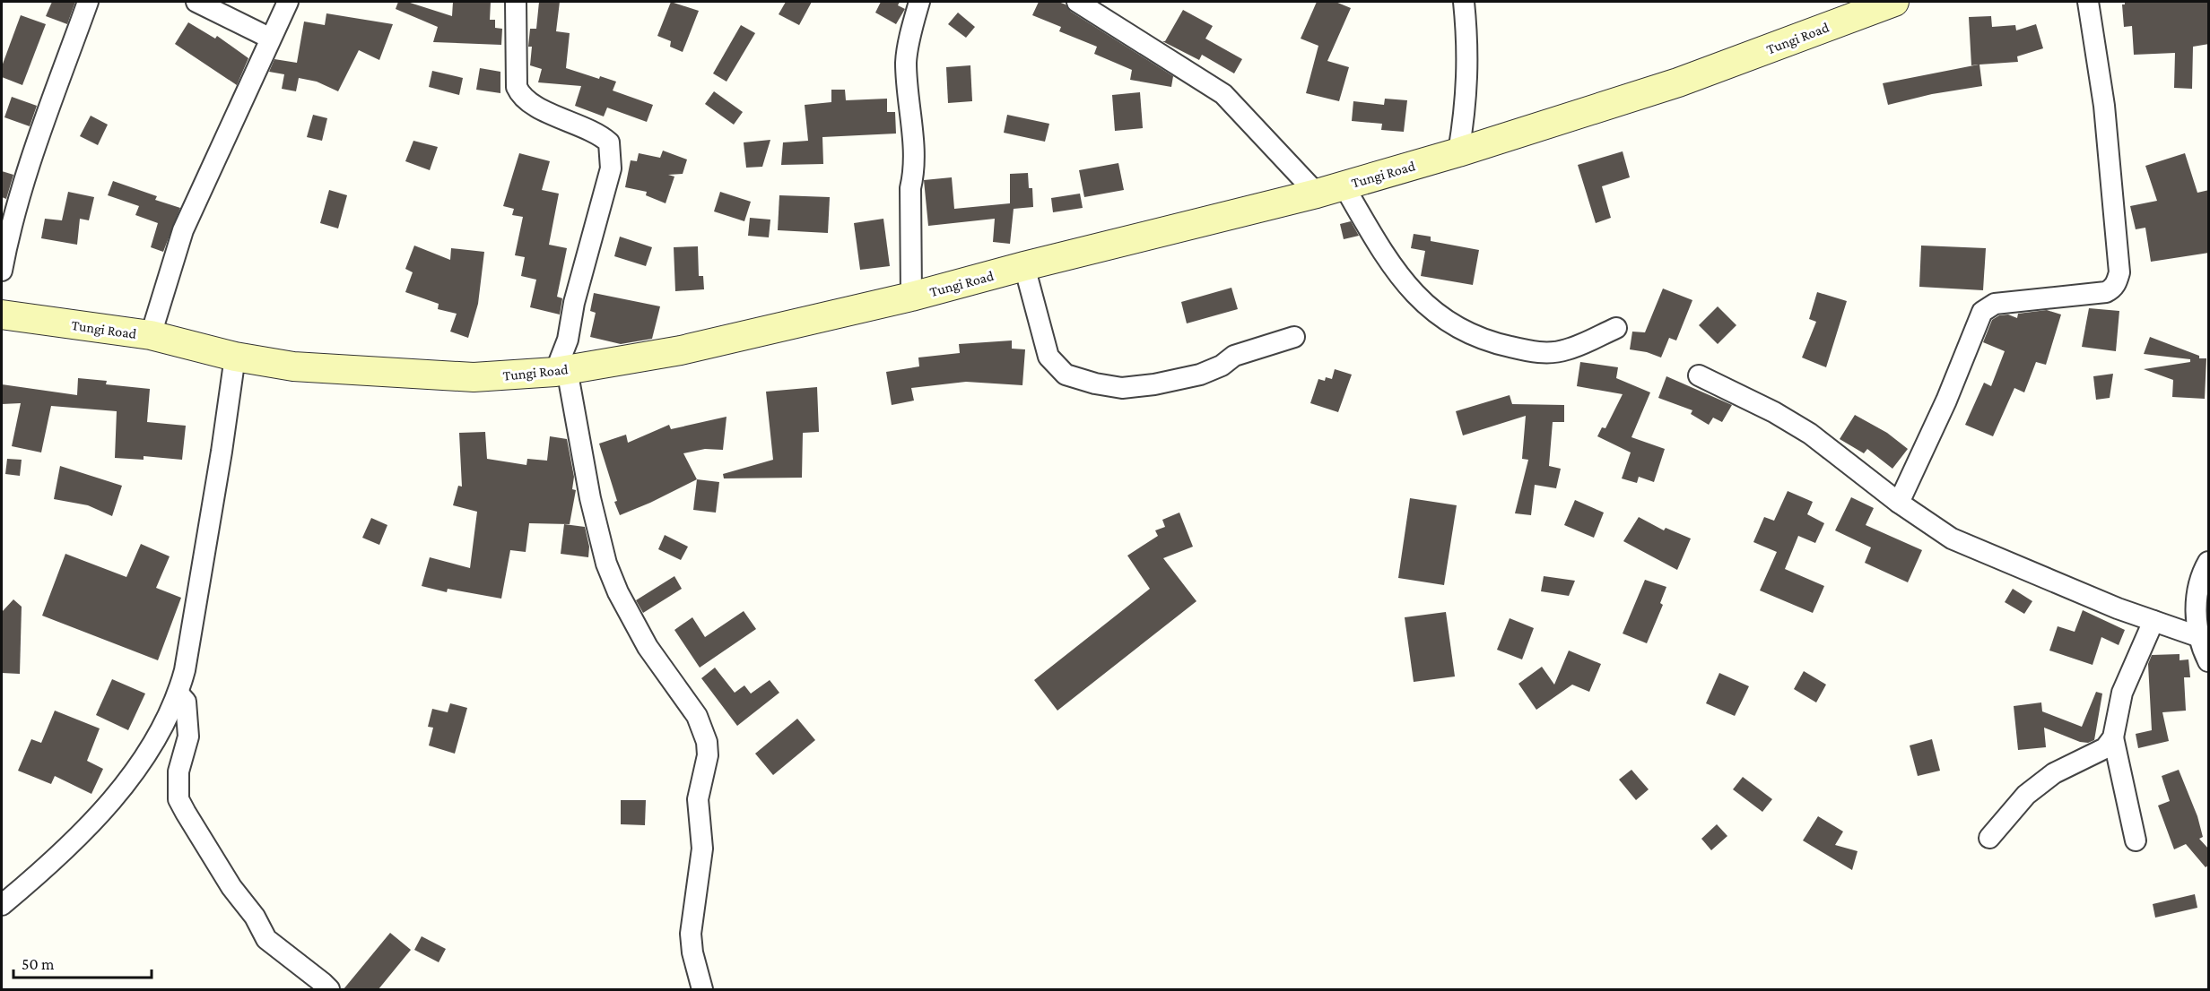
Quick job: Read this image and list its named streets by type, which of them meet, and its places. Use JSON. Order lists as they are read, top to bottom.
{
  "streets": {
    "main road": ["Tungi Road"]
  },
  "scale_bar": "50 m"
}
